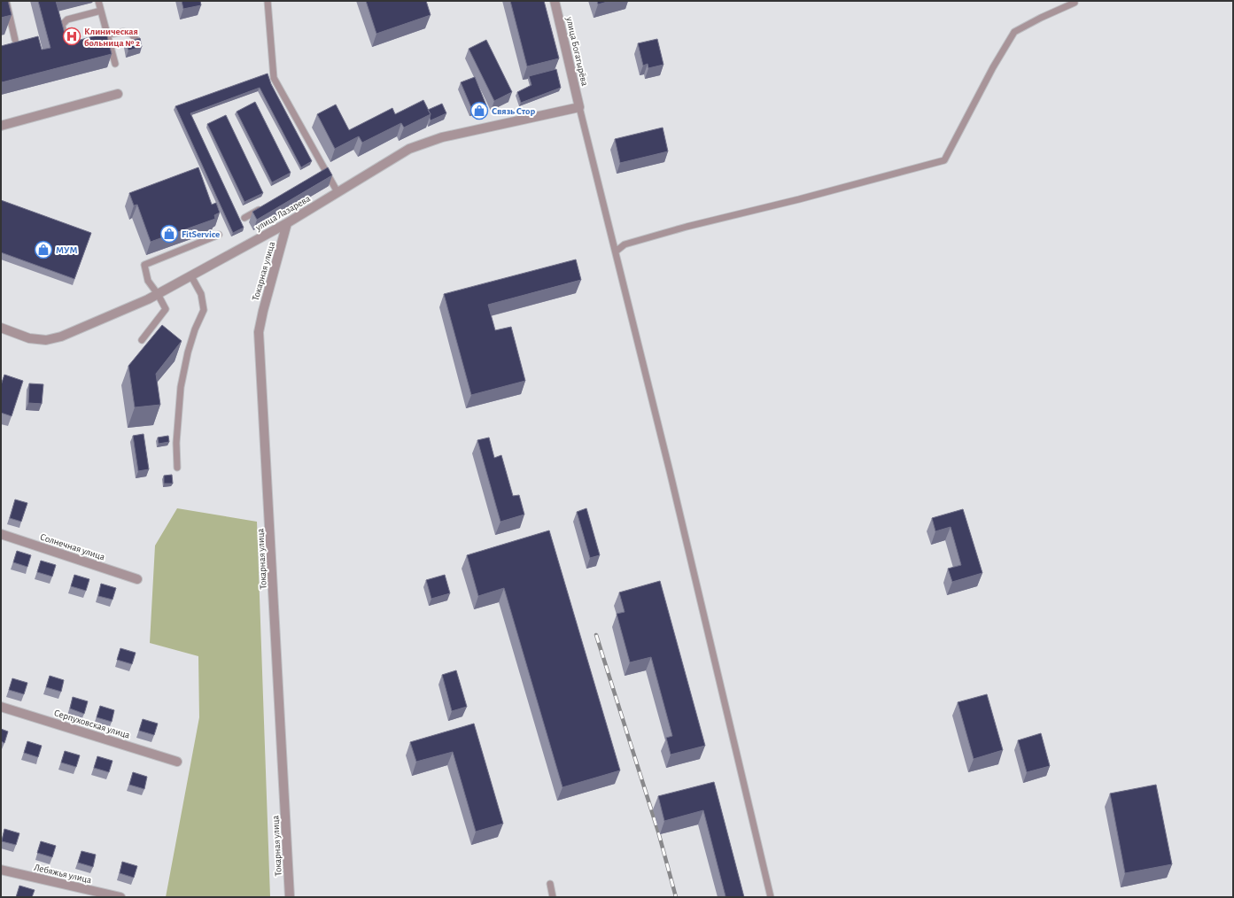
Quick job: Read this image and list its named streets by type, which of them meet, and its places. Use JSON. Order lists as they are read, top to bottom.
{
  "streets": {
    "street": [
      "улица Богатырёва",
      "улица Лазарева",
      "Токарная улица",
      "Солнечная улица",
      "Серпуховская улица",
      "Лебяжья улица"
    ]
  },
  "crossings": [
    ["улица Богатырёва", "улица Лазарева"],
    ["улица Лазарева", "Токарная улица"]
  ],
  "places": {
    "hospital": ["Клиническая больница № 2"],
    "shop": ["Связь Стор", "FitService", "МУМ"]
  }
}
